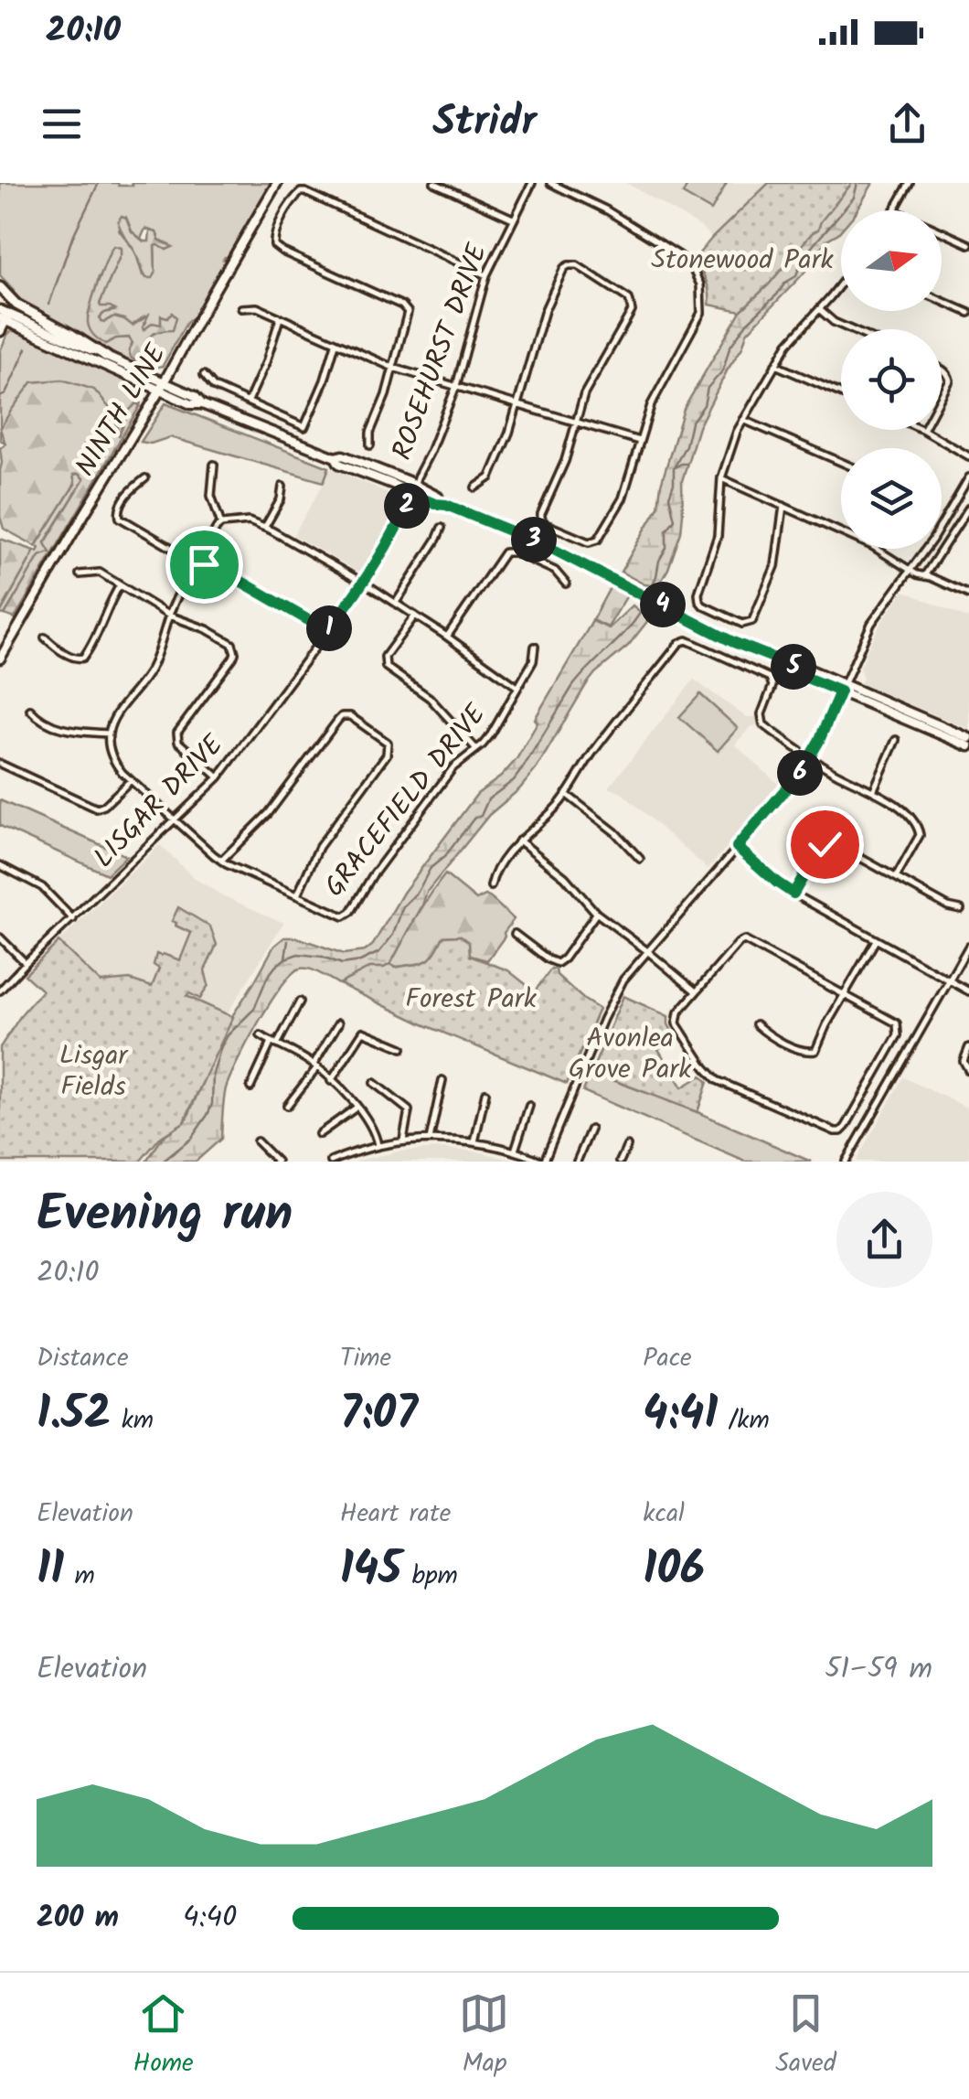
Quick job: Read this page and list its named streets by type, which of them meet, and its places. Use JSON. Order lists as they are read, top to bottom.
{
  "streets": {
    "main road": ["NINTH LINE"],
    "street": ["ROSEHURST DRIVE", "GRACEFIELD DRIVE", "LISGAR DRIVE"]
  },
  "crossings": [
    ["ROSEHURST DRIVE", "LISGAR DRIVE"],
    ["GRACEFIELD DRIVE", "LISGAR DRIVE"]
  ],
  "parks": [
    "Stonewood Park",
    "Forest Park",
    "Avonlea Grove Park",
    "Lisgar Fields"
  ],
  "north": "right",
  "page": {
    "status": "20:10",
    "header": "Stridr",
    "pins": [
      "2",
      "3",
      "4",
      "1",
      "5",
      "6"
    ],
    "heading": ["Evening run", "20:10"],
    "stats": [
      ["Distance", "1.52 km"],
      ["Time", "7:07"],
      ["Pace", "4:41 /km"],
      ["Elevation", "11 m"],
      ["Heart rate", "145 bpm"],
      ["kcal", "106"]
    ],
    "chart": ["Elevation", "51–59 m"],
    "list": [
      {
        "name": "200 m",
        "note": "4:40"
      }
    ],
    "tabs": ["Home", "Map", "Saved"]
  }
}
